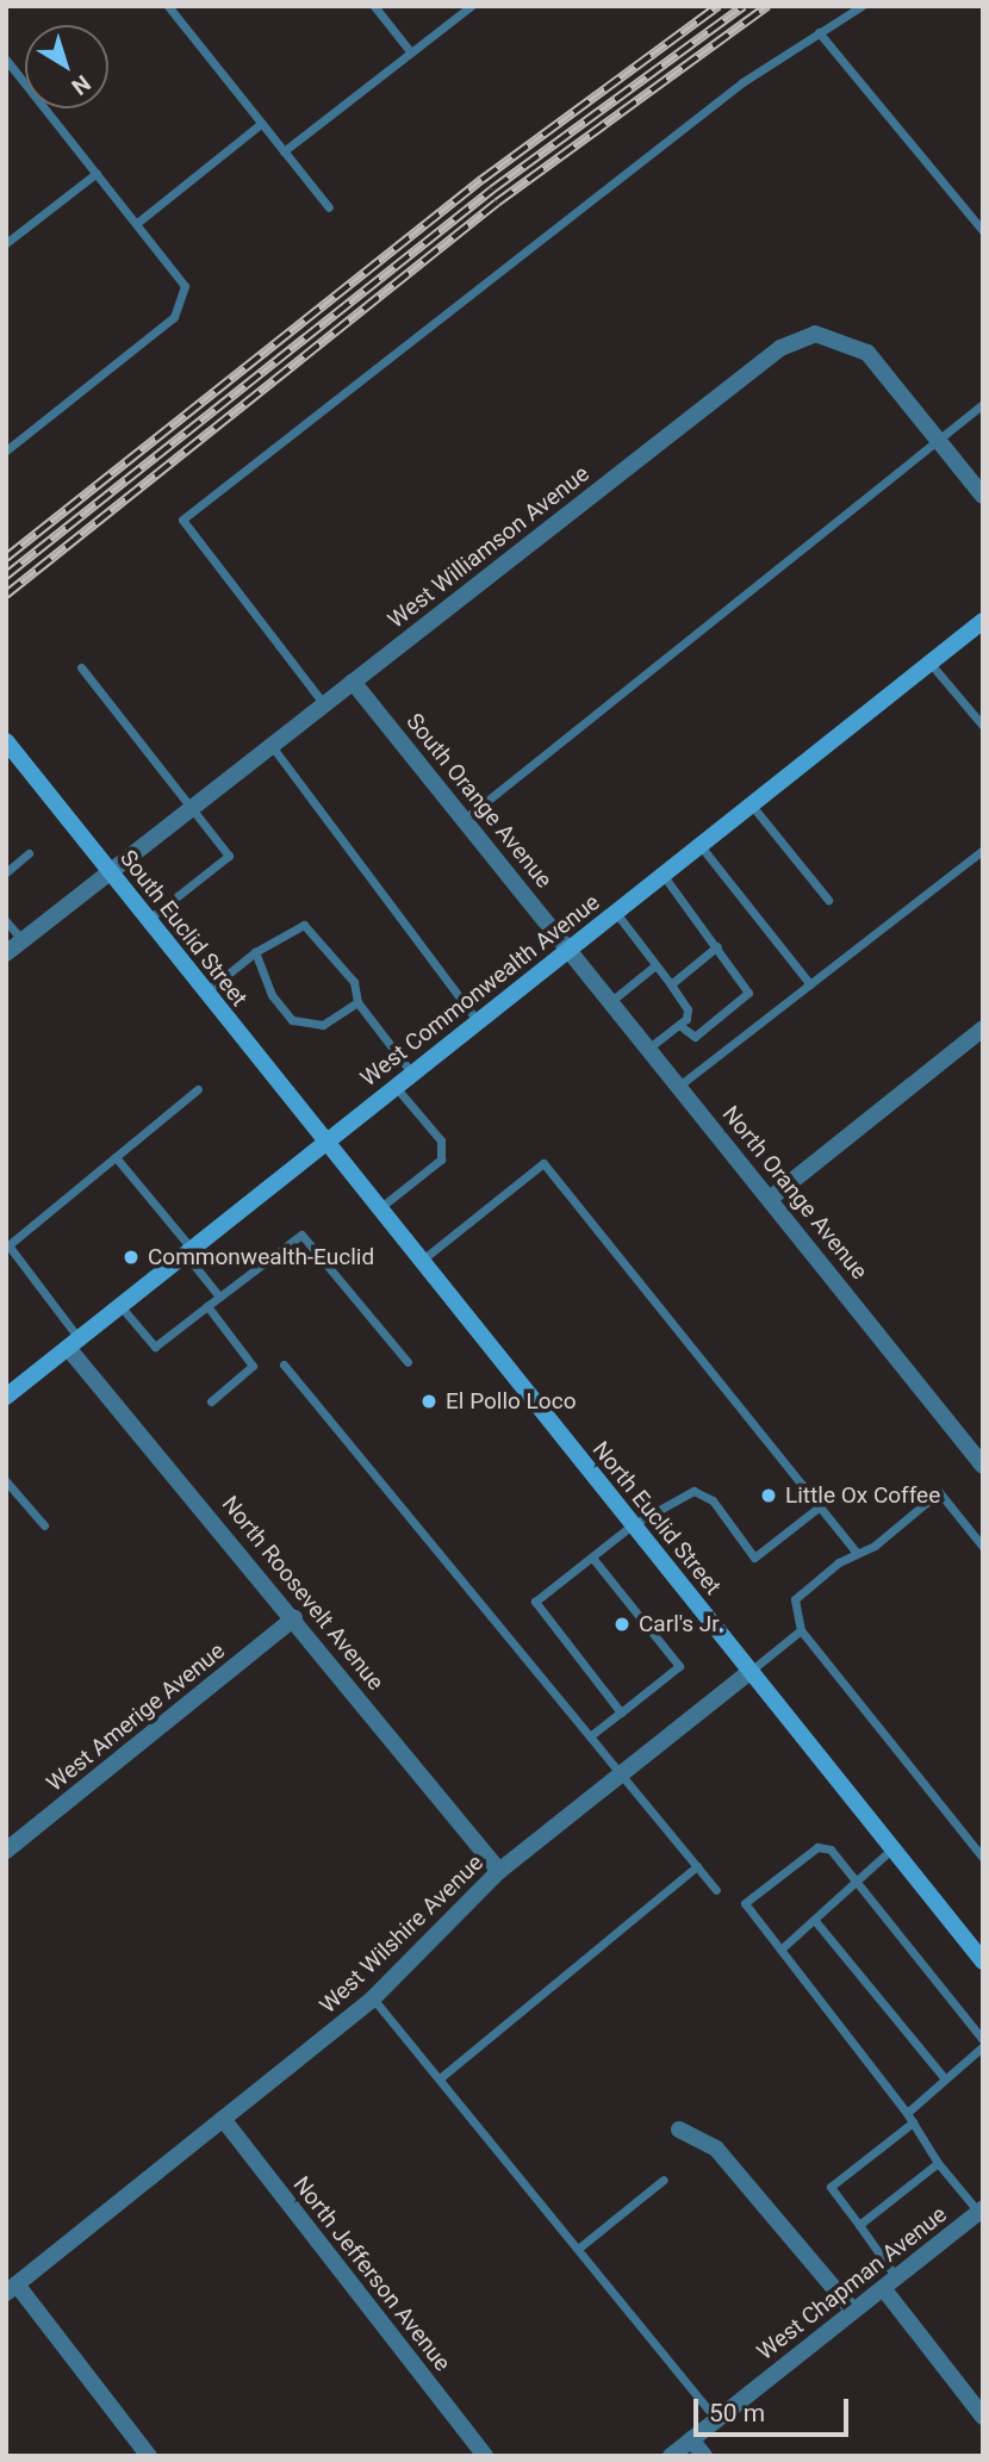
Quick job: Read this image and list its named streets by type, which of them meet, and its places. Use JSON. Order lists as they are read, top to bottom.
{
  "streets": {
    "main road": ["South Euclid Street", "West Commonwealth Avenue", "North Euclid Street"],
    "street": [
      "West Williamson Avenue",
      "South Orange Avenue",
      "North Orange Avenue",
      "North Roosevelt Avenue",
      "West Amerige Avenue",
      "West Wilshire Avenue",
      "North Jefferson Avenue",
      "West Chapman Avenue"
    ]
  },
  "crossings": [
    ["West Williamson Avenue", "South Orange Avenue"],
    ["West Williamson Avenue", "South Euclid Street"],
    ["South Orange Avenue", "West Commonwealth Avenue"],
    ["South Orange Avenue", "North Orange Avenue"],
    ["South Euclid Street", "West Commonwealth Avenue"],
    ["South Euclid Street", "North Euclid Street"],
    ["West Commonwealth Avenue", "North Orange Avenue"],
    ["West Commonwealth Avenue", "North Euclid Street"],
    ["West Commonwealth Avenue", "North Roosevelt Avenue"],
    ["North Euclid Street", "West Wilshire Avenue"],
    ["North Roosevelt Avenue", "West Amerige Avenue"],
    ["North Roosevelt Avenue", "West Wilshire Avenue"],
    ["West Wilshire Avenue", "North Jefferson Avenue"]
  ],
  "places": [
    "Commonwealth-Euclid",
    "El Pollo Loco",
    "Little Ox Coffee",
    "Carl's Jr."
  ],
  "scale_bar": "50 m",
  "north": "bottom right"
}
